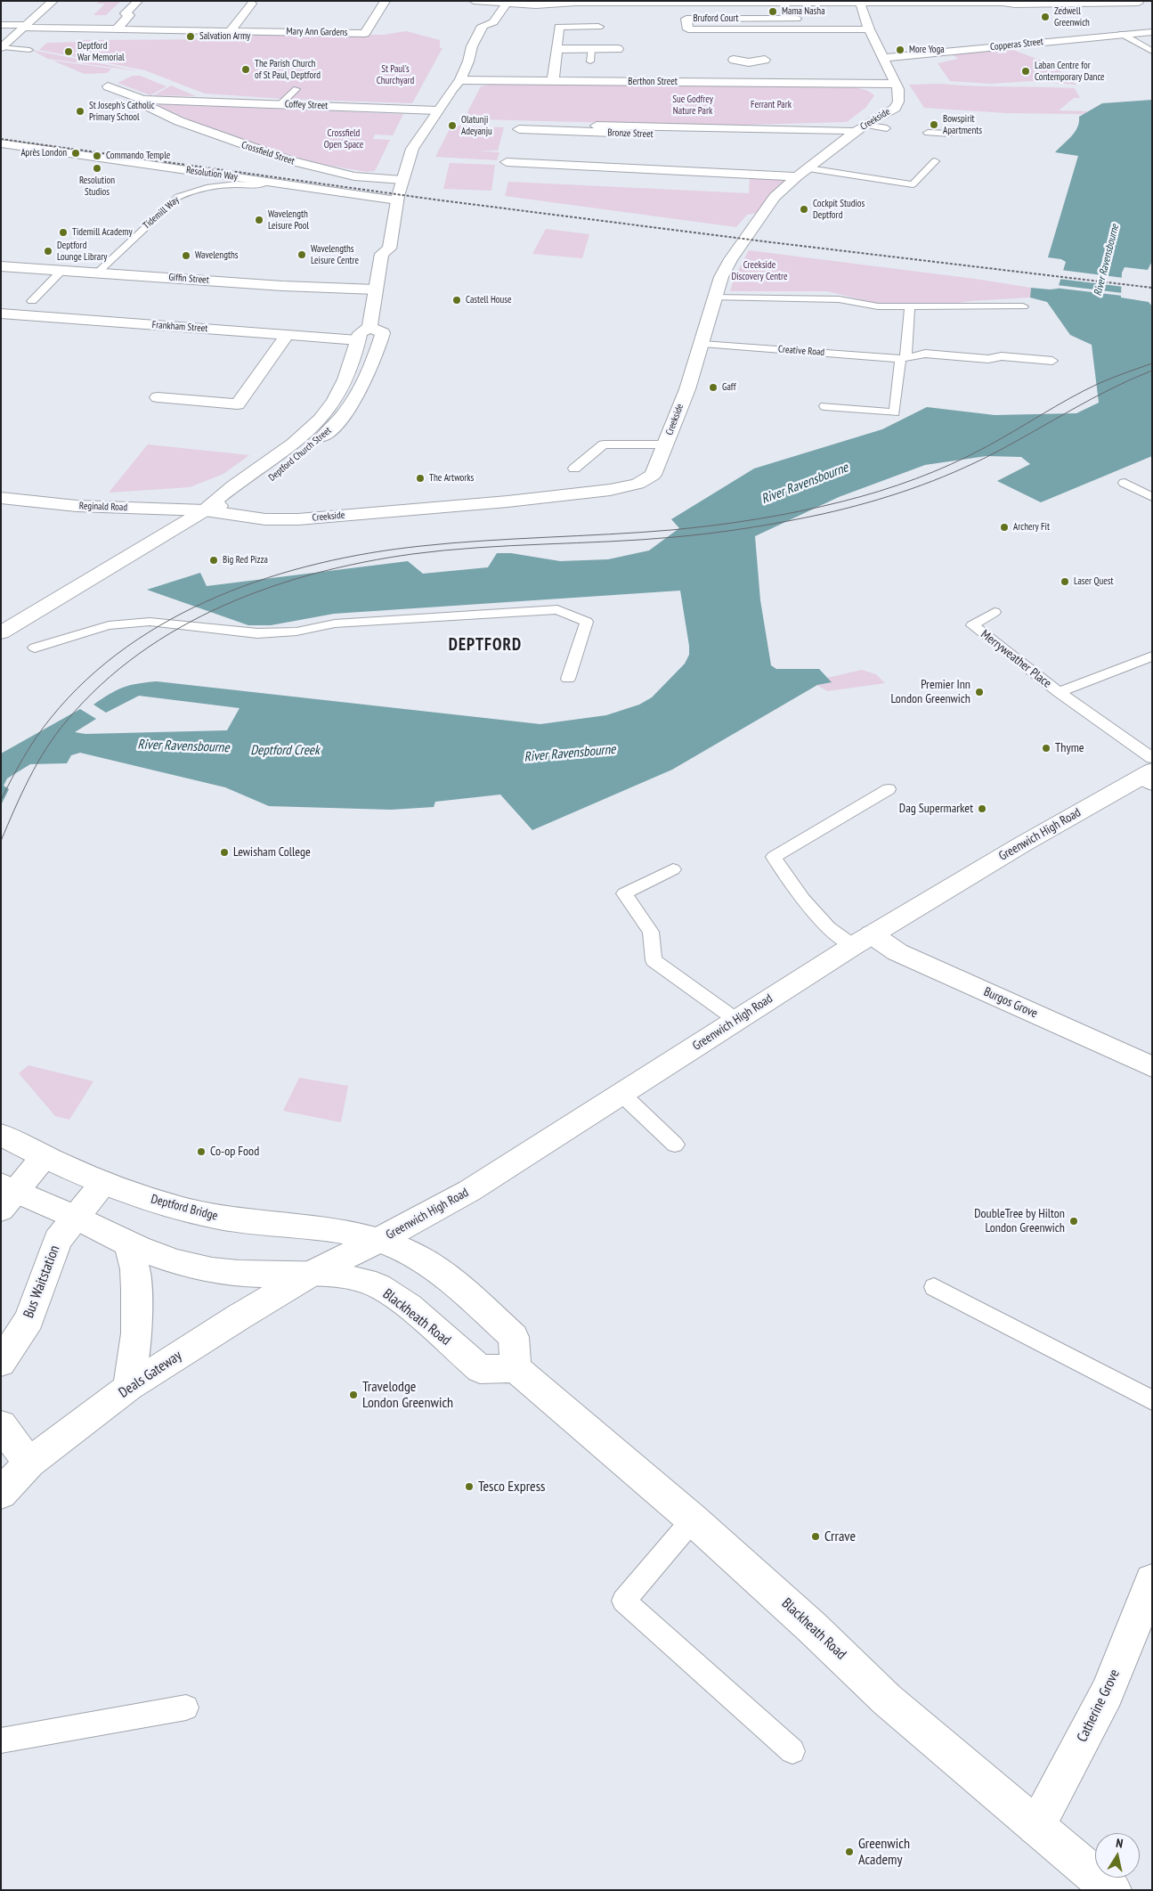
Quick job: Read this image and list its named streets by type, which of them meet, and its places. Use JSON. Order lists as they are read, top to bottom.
{
  "streets": {
    "main road": [
      "Bruford Court",
      "Mary Ann Gardens",
      "Copperas Street",
      "Berthon Street",
      "Coffey Street",
      "Creekside",
      "Bronze Street",
      "Crossfield Street",
      "Resolution Way",
      "Giffin Street",
      "Frankham Street",
      "Deptford Church Street",
      "Reginald Road",
      "Greenwich High Road",
      "Burgos Grove",
      "Deptford Bridge",
      "Bus Waitstation",
      "Blackheath Road",
      "Deals Gateway",
      "Catherine Grove"
    ],
    "lane": ["Tidemill Way", "Creative Road", "Merryweather Place"]
  },
  "crossings": [
    ["Bruford Court", "Creekside"],
    ["Copperas Street", "Creekside"],
    ["Berthon Street", "Creekside"],
    ["Coffey Street", "Crossfield Street"],
    ["Creekside", "Bronze Street"],
    ["Creekside", "Creative Road"],
    ["Creekside", "Deptford Church Street"],
    ["Creekside", "Reginald Road"],
    ["Resolution Way", "Tidemill Way"],
    ["Tidemill Way", "Giffin Street"],
    ["Frankham Street", "Deptford Church Street"],
    ["Deptford Church Street", "Reginald Road"],
    ["Merryweather Place", "Greenwich High Road"],
    ["Greenwich High Road", "Burgos Grove"],
    ["Greenwich High Road", "Deptford Bridge"],
    ["Greenwich High Road", "Blackheath Road"],
    ["Greenwich High Road", "Deals Gateway"],
    ["Deptford Bridge", "Bus Waitstation"],
    ["Blackheath Road", "Deals Gateway"],
    ["Blackheath Road", "Catherine Grove"]
  ],
  "districts": ["DEPTFORD"],
  "water": ["River Ravensbourne", "Deptford Creek"],
  "parks": [
    "St Paul's Churchyard",
    "Sue Godfrey Nature Park",
    "Ferrant Park",
    "Crossfield Open Space",
    "Creekside Discovery Centre"
  ],
  "places": [
    "Mama Nasha",
    "Zedwell Greenwich",
    "Salvation Army",
    "More Yoga",
    "Deptford War Memorial",
    "The Parish Church of St Paul, Deptford",
    "Laban Centre for Contemporary Dance",
    "St Joseph's Catholic Primary School",
    "Bowspirit Apartments",
    "Olatunji Adeyanju",
    "Après London",
    "Commando Temple",
    "Resolution Studios",
    "Cockpit Studios Deptford",
    "Wavelength Leisure Pool",
    "Tidemill Academy",
    "Deptford Lounge Library",
    "Wavelengths Leisure Centre",
    "Wavelengths",
    "Castell House",
    "Gaff",
    "The Artworks",
    "Archery Fit",
    "Big Red Pizza",
    "Laser Quest",
    "Premier Inn London Greenwich",
    "Thyme",
    "Dag Supermarket",
    "Lewisham College",
    "Co-op Food",
    "DoubleTree by Hilton London Greenwich",
    "Travelodge London Greenwich",
    "Tesco Express",
    "Crrave",
    "Greenwich Academy"
  ],
  "north": "top"
}
